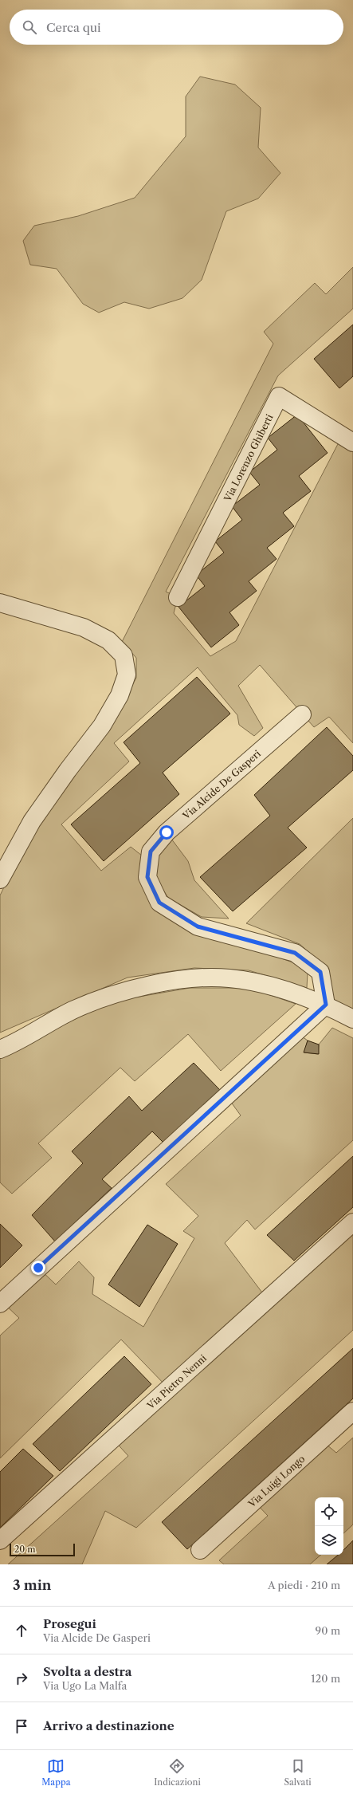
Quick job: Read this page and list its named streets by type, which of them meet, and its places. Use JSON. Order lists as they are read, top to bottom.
{
  "streets": {
    "street": [
      "Via Lorenzo Ghiberti",
      "Via Alcide De Gasperi",
      "Via Pietro Nenni",
      "Via Luigi Longo"
    ]
  },
  "scale_bar": "20 m",
  "page": {
    "search": "Cerca qui",
    "scale": "20 m",
    "heading": ["3 min", "A piedi · 210 m"],
    "list": [
      ["Prosegui", "Via Alcide De Gasperi", "90 m"],
      ["Svolta a destra", "Via Ugo La Malfa", "120 m"],
      "Arrivo a destinazione"
    ],
    "nav": ["Mappa", "Indicazioni", "Salvati"]
  }
}
